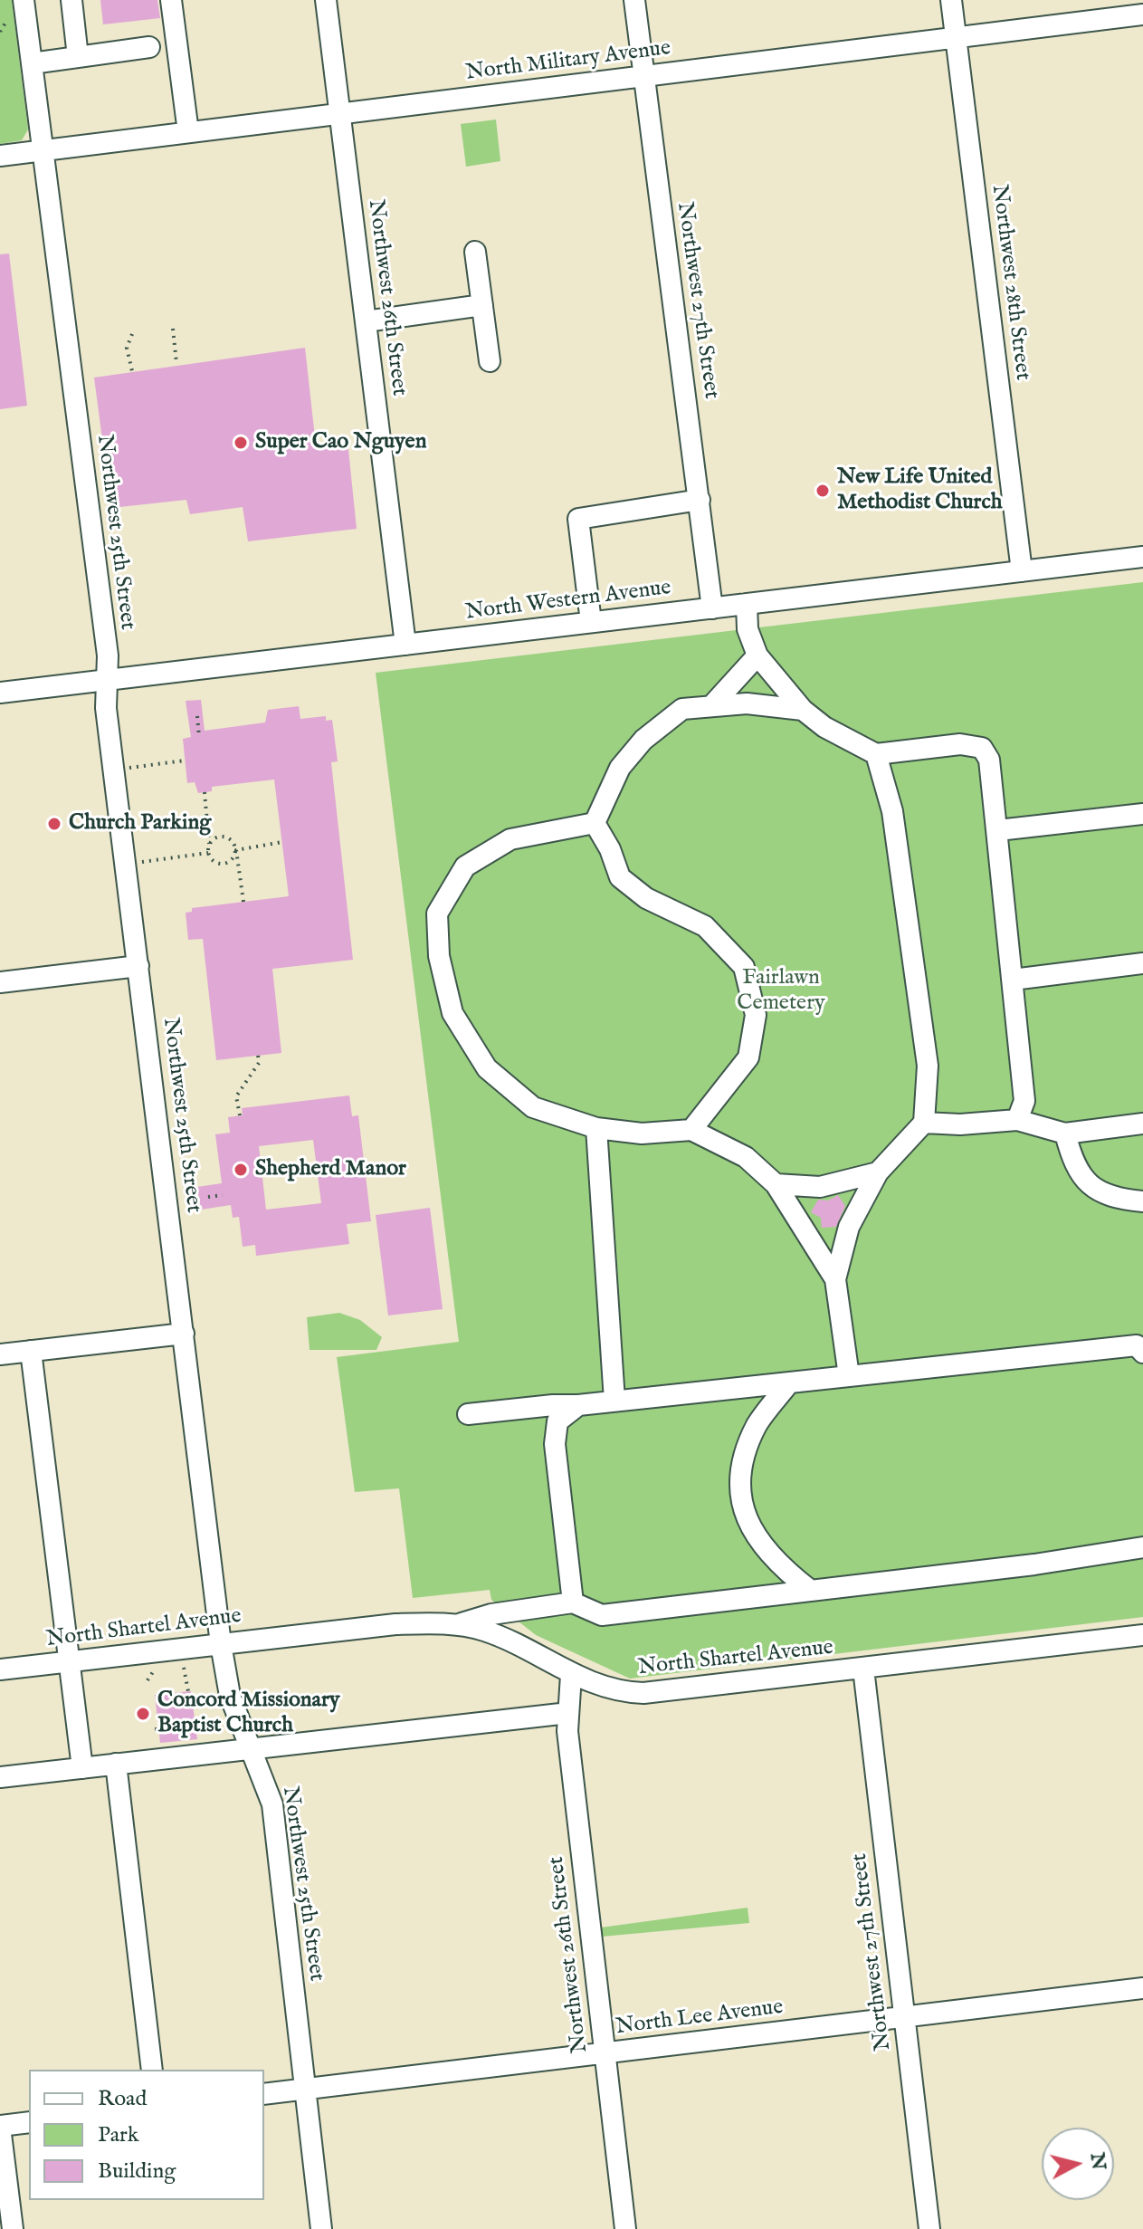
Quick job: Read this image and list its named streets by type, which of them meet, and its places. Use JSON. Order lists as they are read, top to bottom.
{
  "streets": {
    "street": [
      "North Military Avenue",
      "Northwest 28th Street",
      "Northwest 26th Street",
      "Northwest 27th Street",
      "Northwest 25th Street",
      "North Western Avenue",
      "North Shartel Avenue",
      "North Lee Avenue"
    ]
  },
  "crossings": [
    ["North Military Avenue", "Northwest 28th Street"],
    ["North Military Avenue", "Northwest 26th Street"],
    ["North Military Avenue", "Northwest 27th Street"],
    ["North Military Avenue", "Northwest 25th Street"],
    ["Northwest 28th Street", "North Western Avenue"],
    ["Northwest 26th Street", "North Western Avenue"],
    ["Northwest 26th Street", "North Shartel Avenue"],
    ["Northwest 26th Street", "North Lee Avenue"],
    ["Northwest 27th Street", "North Western Avenue"],
    ["Northwest 27th Street", "North Shartel Avenue"],
    ["Northwest 27th Street", "North Lee Avenue"],
    ["Northwest 25th Street", "North Western Avenue"],
    ["Northwest 25th Street", "North Shartel Avenue"],
    ["Northwest 25th Street", "North Lee Avenue"]
  ],
  "parks": ["Fairlawn Cemetery"],
  "places": [
    "Super Cao Nguyen",
    "New Life United Methodist Church",
    "Church Parking",
    "Shepherd Manor",
    "Concord Missionary Baptist Church"
  ],
  "legend": ["Road", "Park", "Building"],
  "north": "right"
}
